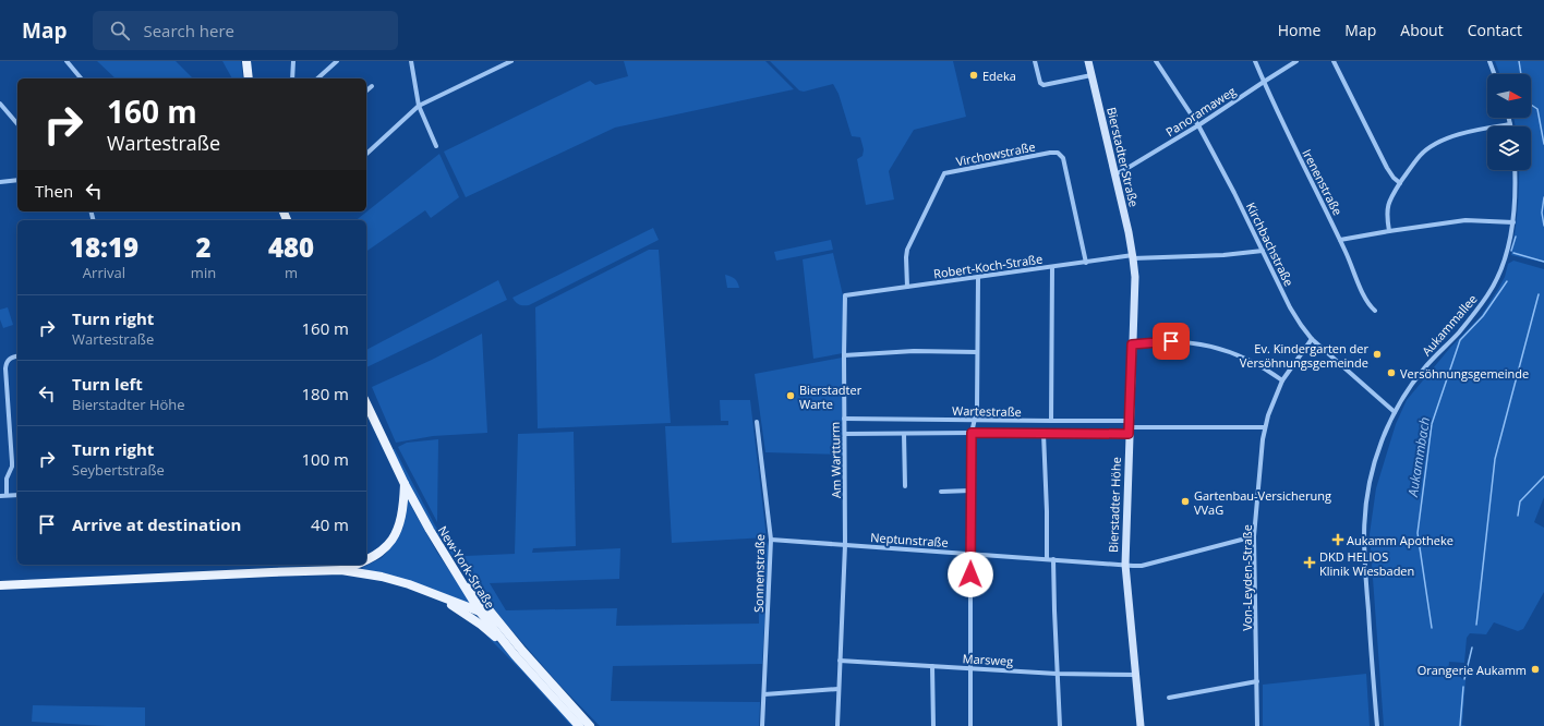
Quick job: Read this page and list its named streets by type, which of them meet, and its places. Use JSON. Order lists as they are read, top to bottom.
{
  "streets": {
    "main road": ["Bierstadter Straße", "Bierstadter Höhe", "New-York-Straße"],
    "street": [
      "Panoramaweg",
      "Virchowstraße",
      "Irenenstraße",
      "Kirchbachstraße",
      "Robert-Koch-Straße",
      "Aukammallee",
      "Wartestraße",
      "Am Wartturm",
      "Neptunstraße",
      "Sonnenstraße",
      "Von-Leyden-Straße",
      "Marsweg"
    ]
  },
  "crossings": [
    ["Panoramaweg", "Bierstadter Straße"],
    ["Panoramaweg", "Irenenstraße"],
    ["Panoramaweg", "Kirchbachstraße"],
    ["Virchowstraße", "Robert-Koch-Straße"],
    ["Bierstadter Straße", "Robert-Koch-Straße"],
    ["Bierstadter Straße", "Bierstadter Höhe"],
    ["Kirchbachstraße", "Robert-Koch-Straße"],
    ["Kirchbachstraße", "Aukammallee"],
    ["Kirchbachstraße", "Von-Leyden-Straße"],
    ["Robert-Koch-Straße", "Am Wartturm"],
    ["Robert-Koch-Straße", "Bierstadter Höhe"],
    ["Wartestraße", "Am Wartturm"],
    ["Wartestraße", "Bierstadter Höhe"],
    ["Am Wartturm", "Neptunstraße"],
    ["Am Wartturm", "Marsweg"],
    ["Bierstadter Höhe", "Neptunstraße"],
    ["Bierstadter Höhe", "Marsweg"],
    ["Neptunstraße", "Sonnenstraße"],
    ["Neptunstraße", "Von-Leyden-Straße"]
  ],
  "water": ["Aukammbach"],
  "places": {
    "other": [
      "Edeka",
      "Ev. Kindergarten der Versöhnungsgemeinde",
      "Versöhnungsgemeinde",
      "Bierstadter Warte",
      "Gartenbau-Versicherung VVaG",
      "Orangerie Aukamm"
    ],
    "health": ["Aukamm Apotheke", "DKD HELIOS Klinik Wiesbaden"]
  },
  "north": "right",
  "page": {
    "header": "Map",
    "search": "Search here",
    "nav": [
      "Home",
      "Map",
      "About",
      "Contact"
    ],
    "turn": ["160 m", "Wartestraße"],
    "then": "Then",
    "eta": [
      "18:19",
      "Arrival",
      "2",
      "min",
      "480",
      "m"
    ],
    "list": [
      {
        "name": "Turn right",
        "note": "Wartestraße",
        "value": "160 m"
      },
      {
        "name": "Turn left",
        "note": "Bierstadter Höhe",
        "value": "180 m"
      },
      {
        "name": "Turn right",
        "note": "Seybertstraße",
        "value": "100 m"
      },
      {
        "name": "Arrive at destination",
        "value": "40 m"
      }
    ]
  }
}
